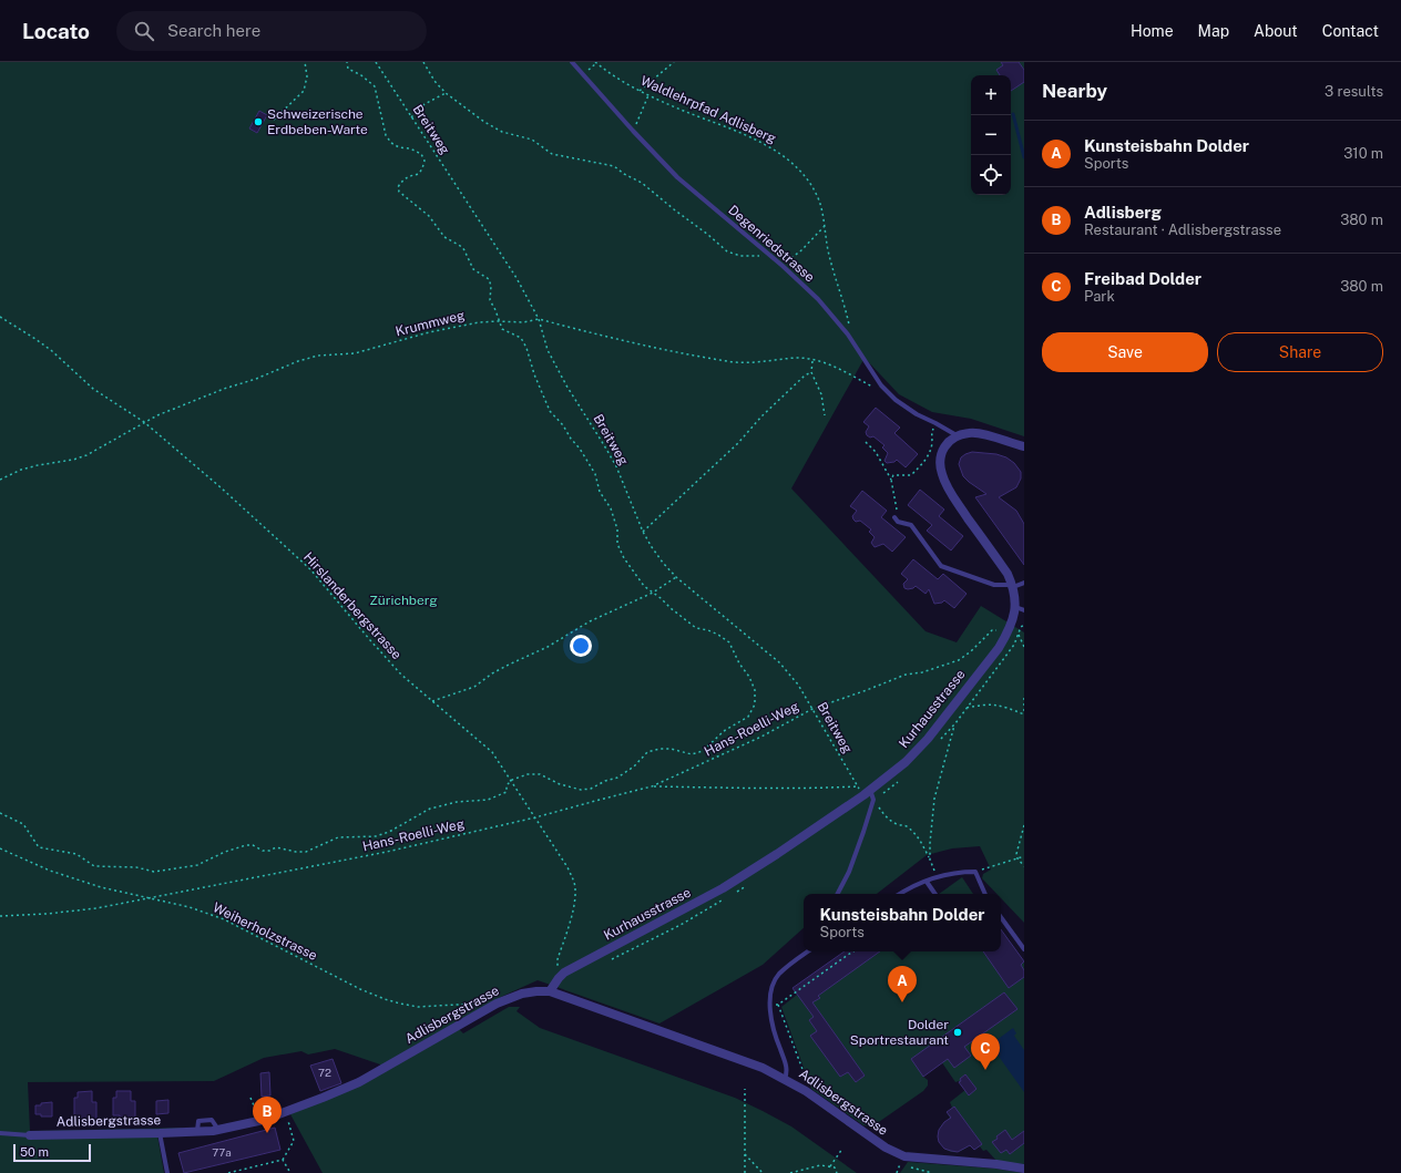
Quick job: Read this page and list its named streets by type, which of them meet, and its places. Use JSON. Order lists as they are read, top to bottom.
{
  "streets": {
    "street": ["Kurhausstrasse", "Adlisbergstrasse"],
    "lane": ["Degenriedstrasse"],
    "path": [
      "Waldlehrpfad Adlisberg",
      "Breitweg",
      "Krummweg",
      "Hirslanderbergstrasse",
      "Hans-Roelli-Weg",
      "Weiherholzstrasse"
    ]
  },
  "crossings": [
    ["Waldlehrpfad Adlisberg", "Degenriedstrasse"],
    ["Breitweg", "Krummweg"],
    ["Breitweg", "Kurhausstrasse"],
    ["Breitweg", "Hans-Roelli-Weg"],
    ["Degenriedstrasse", "Krummweg"],
    ["Degenriedstrasse", "Kurhausstrasse"],
    ["Krummweg", "Hirslanderbergstrasse"],
    ["Hirslanderbergstrasse", "Kurhausstrasse"],
    ["Hirslanderbergstrasse", "Hans-Roelli-Weg"],
    ["Kurhausstrasse", "Hans-Roelli-Weg"],
    ["Kurhausstrasse", "Adlisbergstrasse"],
    ["Hans-Roelli-Weg", "Weiherholzstrasse"],
    ["Weiherholzstrasse", "Adlisbergstrasse"]
  ],
  "parks": ["Zürichberg"],
  "places": ["Schweizerische Erdbeben-Warte", "Dolder Sportrestaurant"],
  "house_numbers": ["72", "77a"],
  "scale_bar": "50 m",
  "page": {
    "header": "Locato",
    "search": "Search here",
    "nav": [
      "Home",
      "Map",
      "About",
      "Contact"
    ],
    "heading": ["Nearby", "3 results"],
    "map_buttons": ["+", "−"],
    "list": [
      {
        "mark": "A",
        "name": "Kunsteisbahn Dolder",
        "note": "Sports",
        "value": "310 m"
      },
      {
        "mark": "B",
        "name": "Adlisberg",
        "note": "Restaurant · Adlisbergstrasse",
        "value": "380 m"
      },
      {
        "mark": "C",
        "name": "Freibad Dolder",
        "note": "Park",
        "value": "380 m"
      }
    ],
    "buttons": ["Save", "Share"],
    "popup": ["Kunsteisbahn Dolder", "Sports"],
    "pins": ["A", "C", "B"],
    "scale": "50 m"
  }
}
